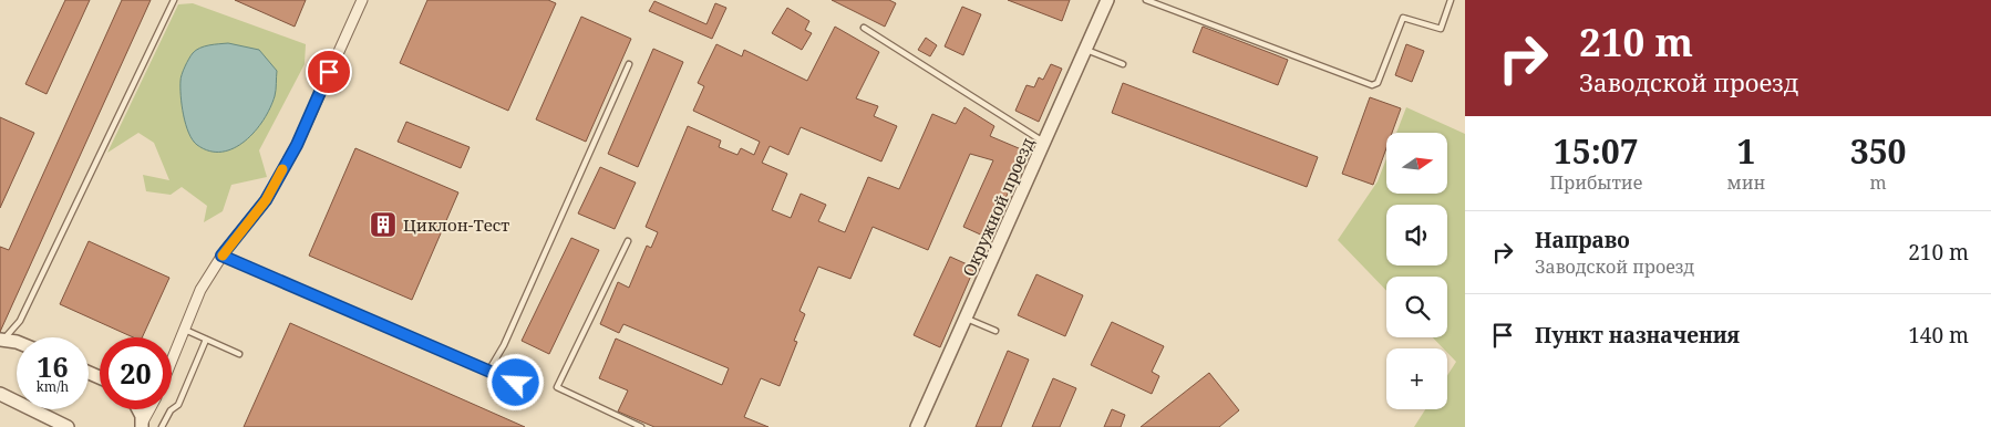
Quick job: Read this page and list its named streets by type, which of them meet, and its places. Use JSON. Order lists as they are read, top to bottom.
{
  "streets": {
    "street": ["Окружной проезд"]
  },
  "places": {
    "building": ["Циклон-Тест"]
  },
  "north": "right",
  "page": {
    "turn": ["210 m", "Заводской проезд"],
    "eta": [
      "15:07",
      "Прибытие",
      "1",
      "мин",
      "350",
      "m"
    ],
    "map_buttons": "+",
    "list": [
      {
        "name": "Направо",
        "note": "Заводской проезд",
        "value": "210 m"
      },
      {
        "name": "Пункт назначения",
        "value": "140 m"
      }
    ],
    "speed": "16 km/h",
    "limit": "20"
  }
}
